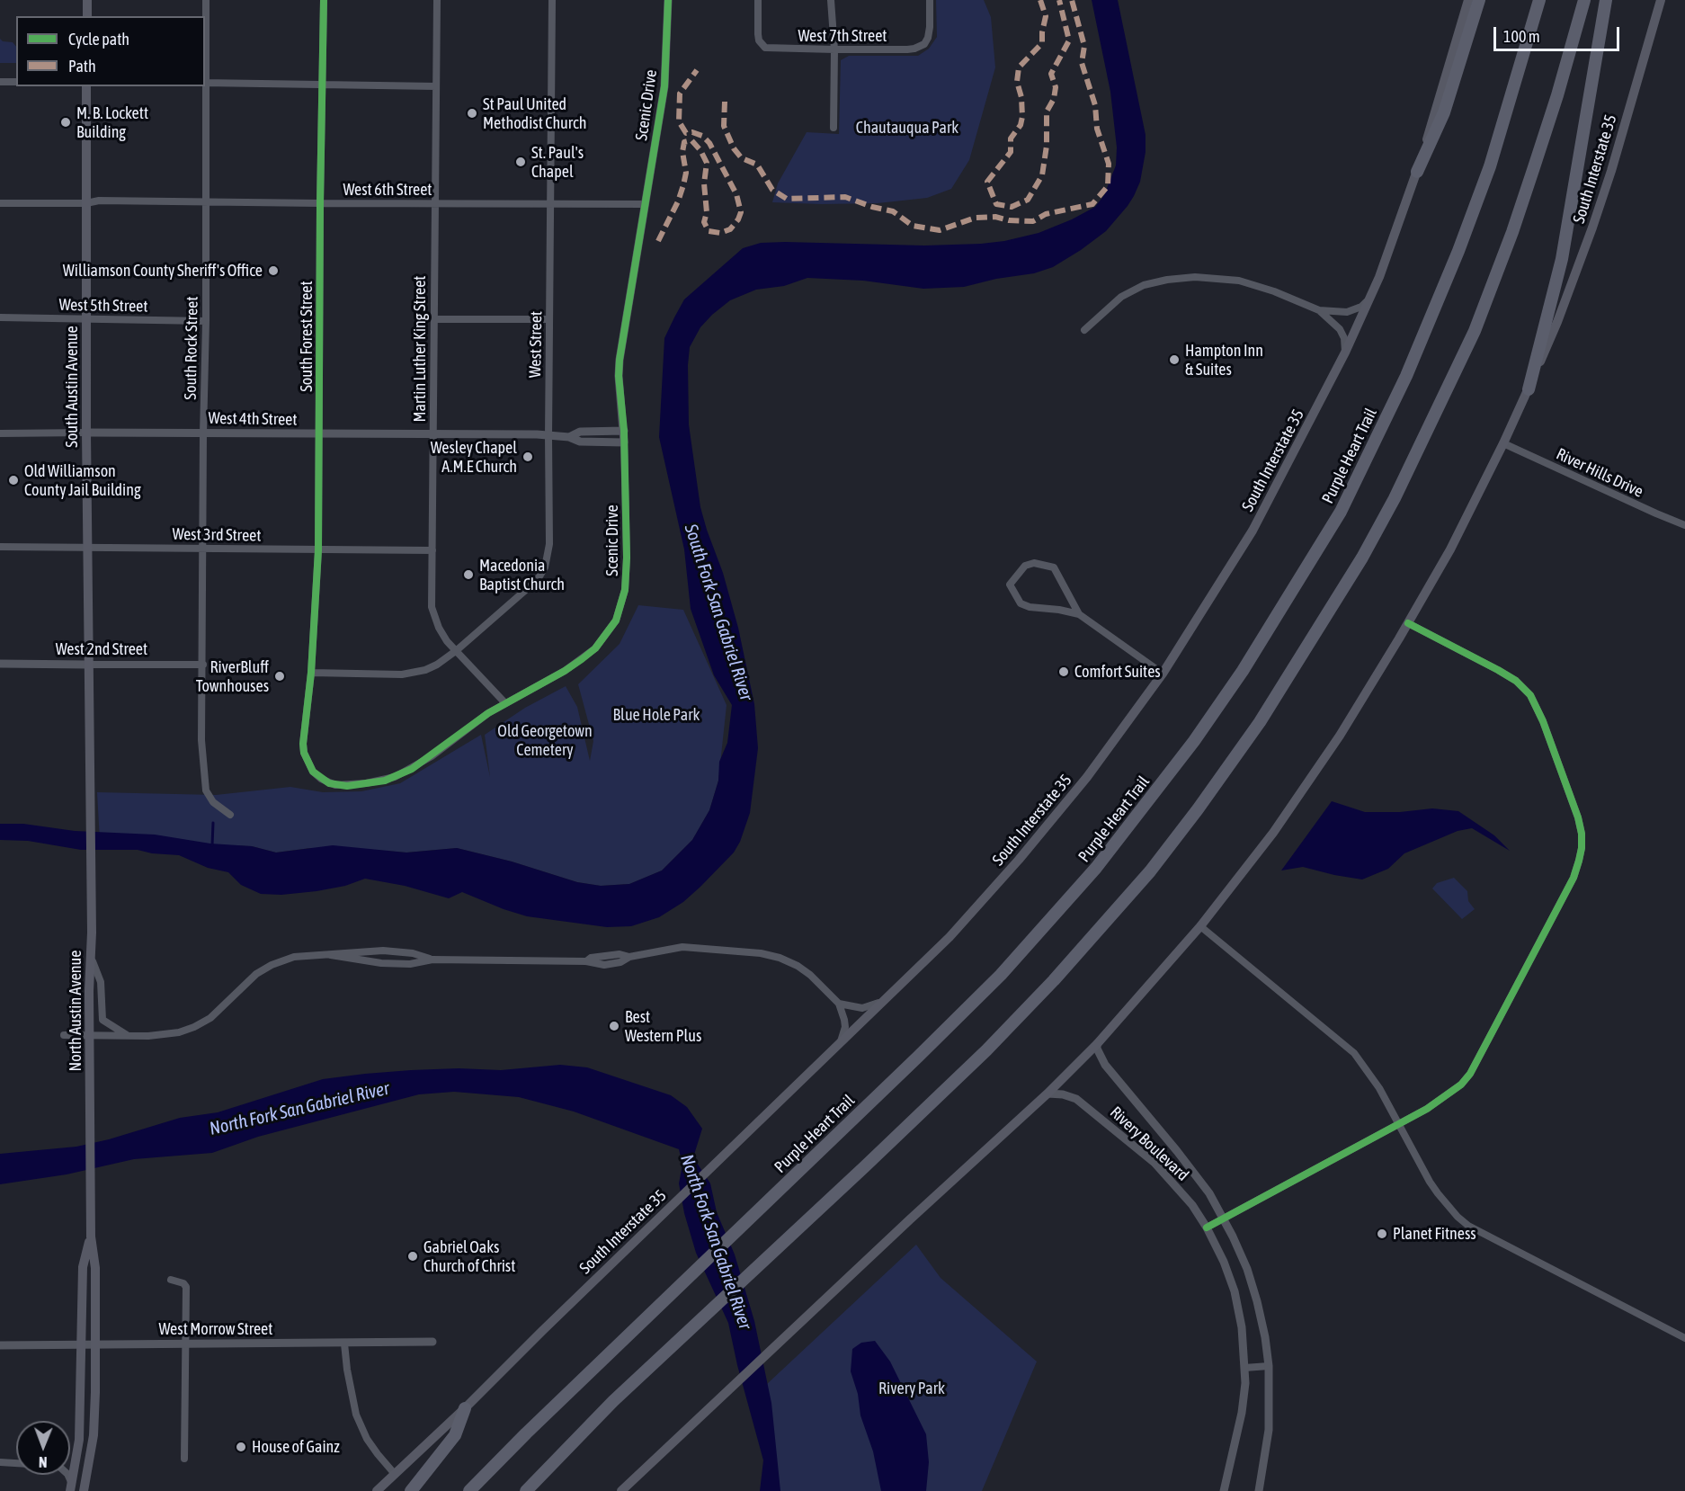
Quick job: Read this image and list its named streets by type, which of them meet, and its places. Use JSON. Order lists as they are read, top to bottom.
{
  "streets": {
    "highway": ["Purple Heart Trail"],
    "main road": ["South Interstate 35", "South Austin Avenue", "North Austin Avenue"],
    "street": [
      "West 7th Street",
      "Scenic Drive",
      "West 6th Street",
      "West 5th Street",
      "South Forest Street",
      "West Street",
      "South Rock Street",
      "Martin Luther King Street",
      "West 4th Street",
      "River Hills Drive",
      "West 3rd Street",
      "West 2nd Street",
      "Rivery Boulevard",
      "West Morrow Street"
    ]
  },
  "crossings": [
    ["Scenic Drive", "West 6th Street"],
    ["Scenic Drive", "South Forest Street"],
    ["Scenic Drive", "Martin Luther King Street"],
    ["Scenic Drive", "West 4th Street"],
    ["South Interstate 35", "River Hills Drive"],
    ["South Interstate 35", "Rivery Boulevard"],
    ["West 6th Street", "South Forest Street"],
    ["West 6th Street", "West Street"],
    ["West 6th Street", "South Rock Street"],
    ["West 6th Street", "Martin Luther King Street"],
    ["West 6th Street", "South Austin Avenue"],
    ["West 5th Street", "South Rock Street"],
    ["West 5th Street", "South Austin Avenue"],
    ["South Forest Street", "West 4th Street"],
    ["South Forest Street", "West 3rd Street"],
    ["West Street", "Martin Luther King Street"],
    ["West Street", "West 4th Street"],
    ["South Rock Street", "West 4th Street"],
    ["South Rock Street", "West 3rd Street"],
    ["South Rock Street", "West 2nd Street"],
    ["Martin Luther King Street", "West 4th Street"],
    ["Martin Luther King Street", "West 3rd Street"],
    ["South Austin Avenue", "West 4th Street"],
    ["South Austin Avenue", "West 3rd Street"],
    ["South Austin Avenue", "West 2nd Street"],
    ["South Austin Avenue", "North Austin Avenue"],
    ["North Austin Avenue", "West Morrow Street"]
  ],
  "water": ["South Fork San Gabriel River", "North Fork San Gabriel River"],
  "parks": [
    "Chautauqua Park",
    "Blue Hole Park",
    "Old Georgetown Cemetery",
    "Rivery Park"
  ],
  "places": [
    "St Paul United Methodist Church",
    "M. B. Lockett Building",
    "St. Paul's Chapel",
    "Williamson County Sheriff's Office",
    "Hampton Inn & Suites",
    "Wesley Chapel A.M.E Church",
    "Old Williamson County Jail Building",
    "Macedonia Baptist Church",
    "Comfort Suites",
    "RiverBluff Townhouses",
    "Best Western Plus",
    "Planet Fitness",
    "Gabriel Oaks Church of Christ",
    "House of Gainz"
  ],
  "legend": ["Cycle path", "Path"],
  "scale_bar": "100 m",
  "north": "bottom"
}
